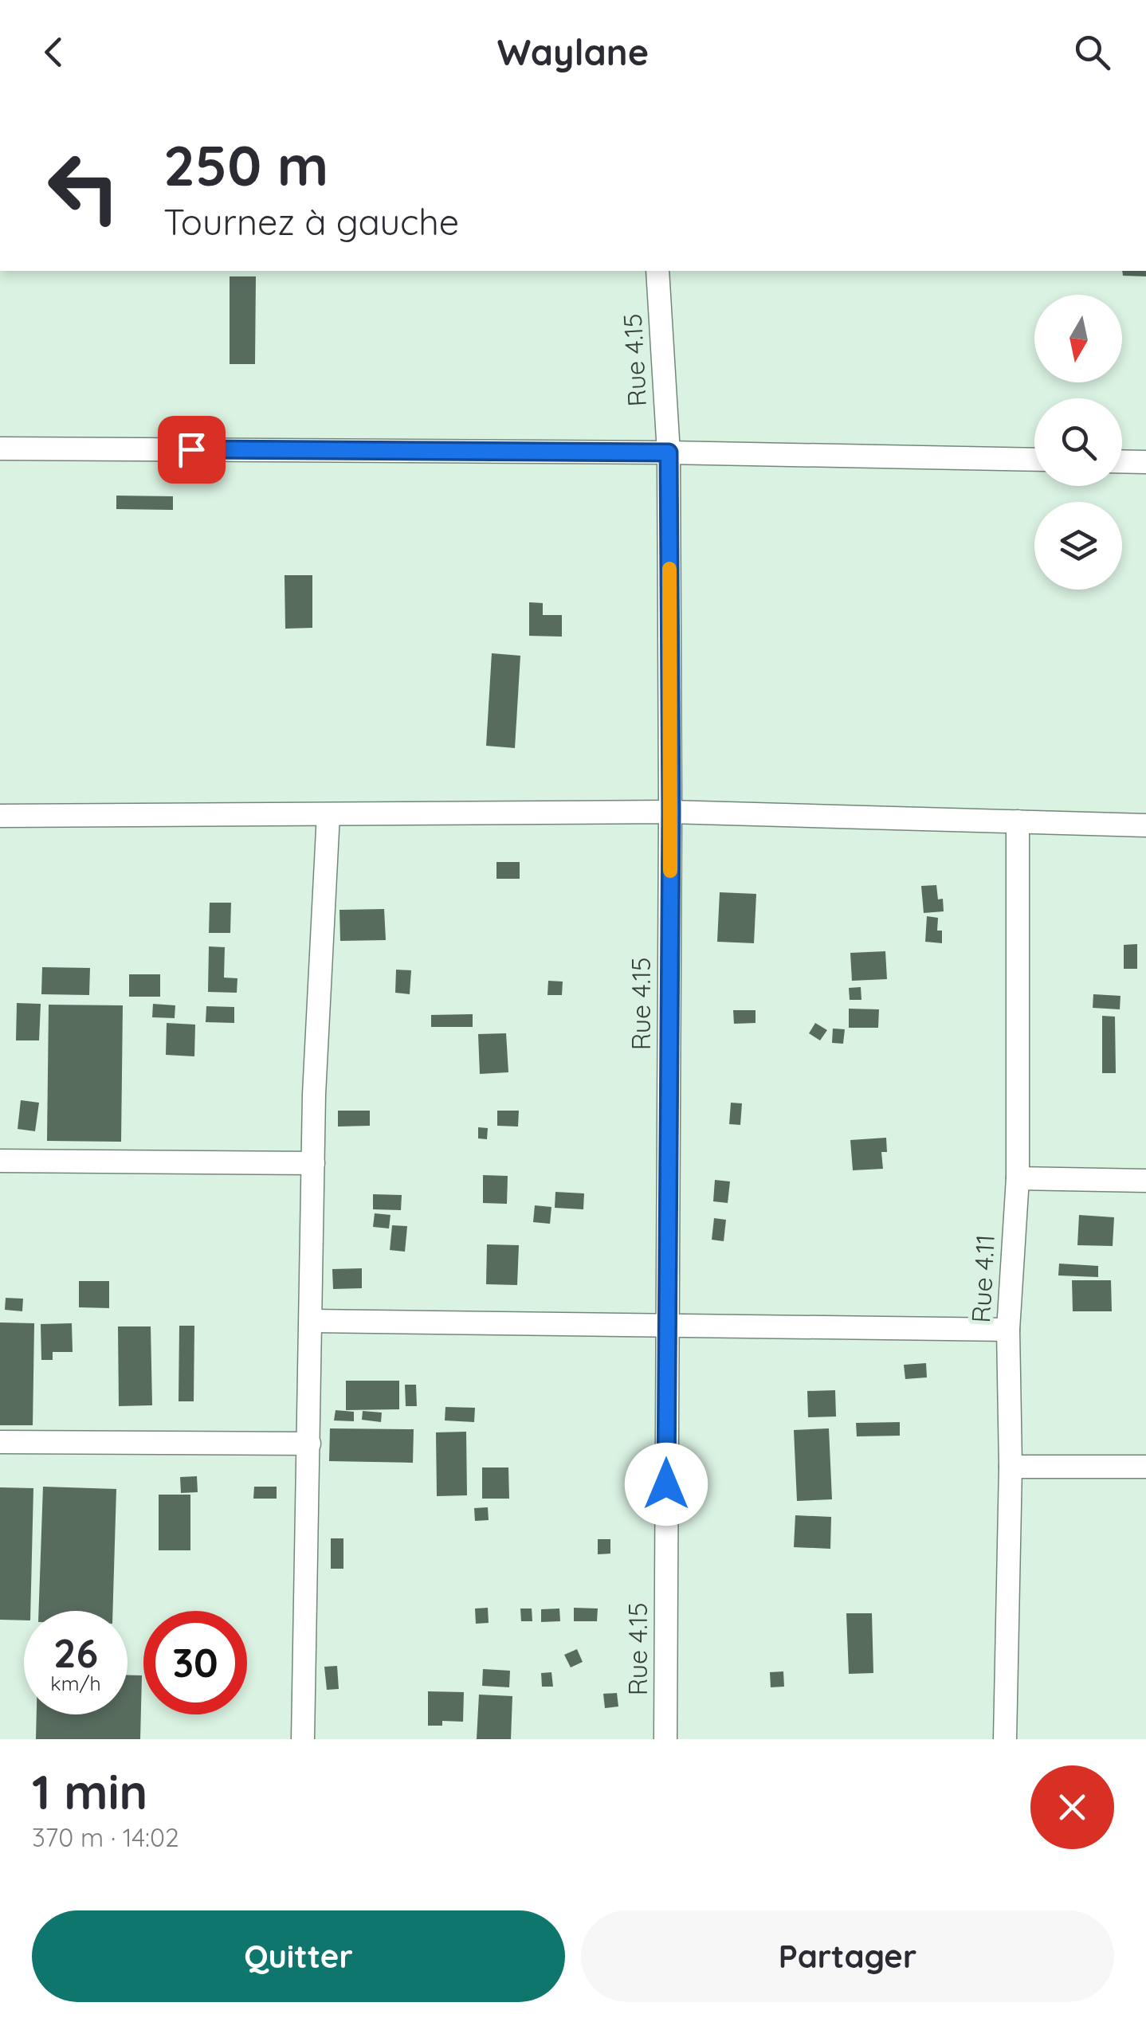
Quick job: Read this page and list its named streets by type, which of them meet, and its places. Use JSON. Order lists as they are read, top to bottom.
{
  "streets": {
    "street": ["Rue 4.15", "Rue 4.11"]
  },
  "north": "bottom",
  "page": {
    "header": "Waylane",
    "turn": ["250 m", "Tournez à gauche"],
    "speed": "26 km/h",
    "limit": "30",
    "heading": ["1 min", "370 m · 14:02"],
    "buttons": ["Quitter", "Partager"]
  }
}
